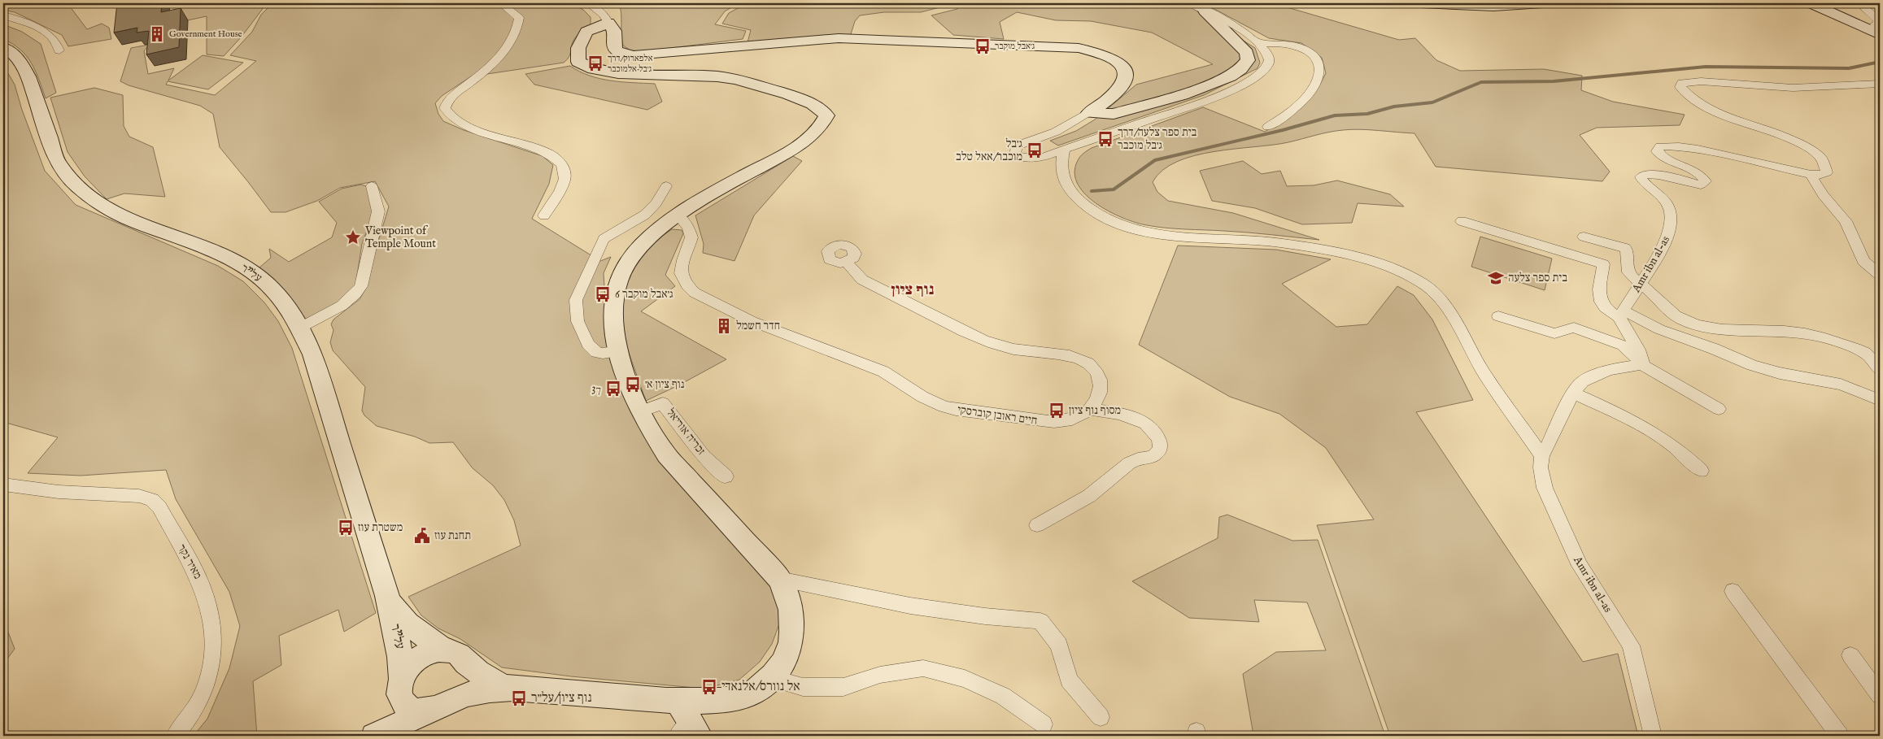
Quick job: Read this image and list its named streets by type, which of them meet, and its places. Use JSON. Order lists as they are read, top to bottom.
{
  "streets": {
    "street": [
      "Amr ibn al-as",
      "על\"ר",
      "חיים ראובן קוברסקי",
      "זכריה אוריאל",
      "מאיר נקר"
    ]
  },
  "districts": ["נוף ציון"],
  "places": {
    "building": ["Government House", "חדר חשמל"],
    "bus stop": [
      "ג׳אבל מוקבר",
      "אלפארוק/דרך ג׳בל אלמוכבר",
      "בית ספר צלעה/דרך ג׳בל מוכבר",
      "ג׳בל מוכבר/אאל טלב",
      "ג׳אבל מוקבר 6",
      "נוף ציון א׳",
      "37",
      "מסוף נוף ציון",
      "משטרת עוז",
      "אל נוורס/אלנאדי",
      "נוף ציון/על״ר"
    ],
    "place": ["Viewpoint of Temple Mount"],
    "school or university": ["בית ספר צלעה"],
    "public building": ["תחנת עוז"]
  }
}
